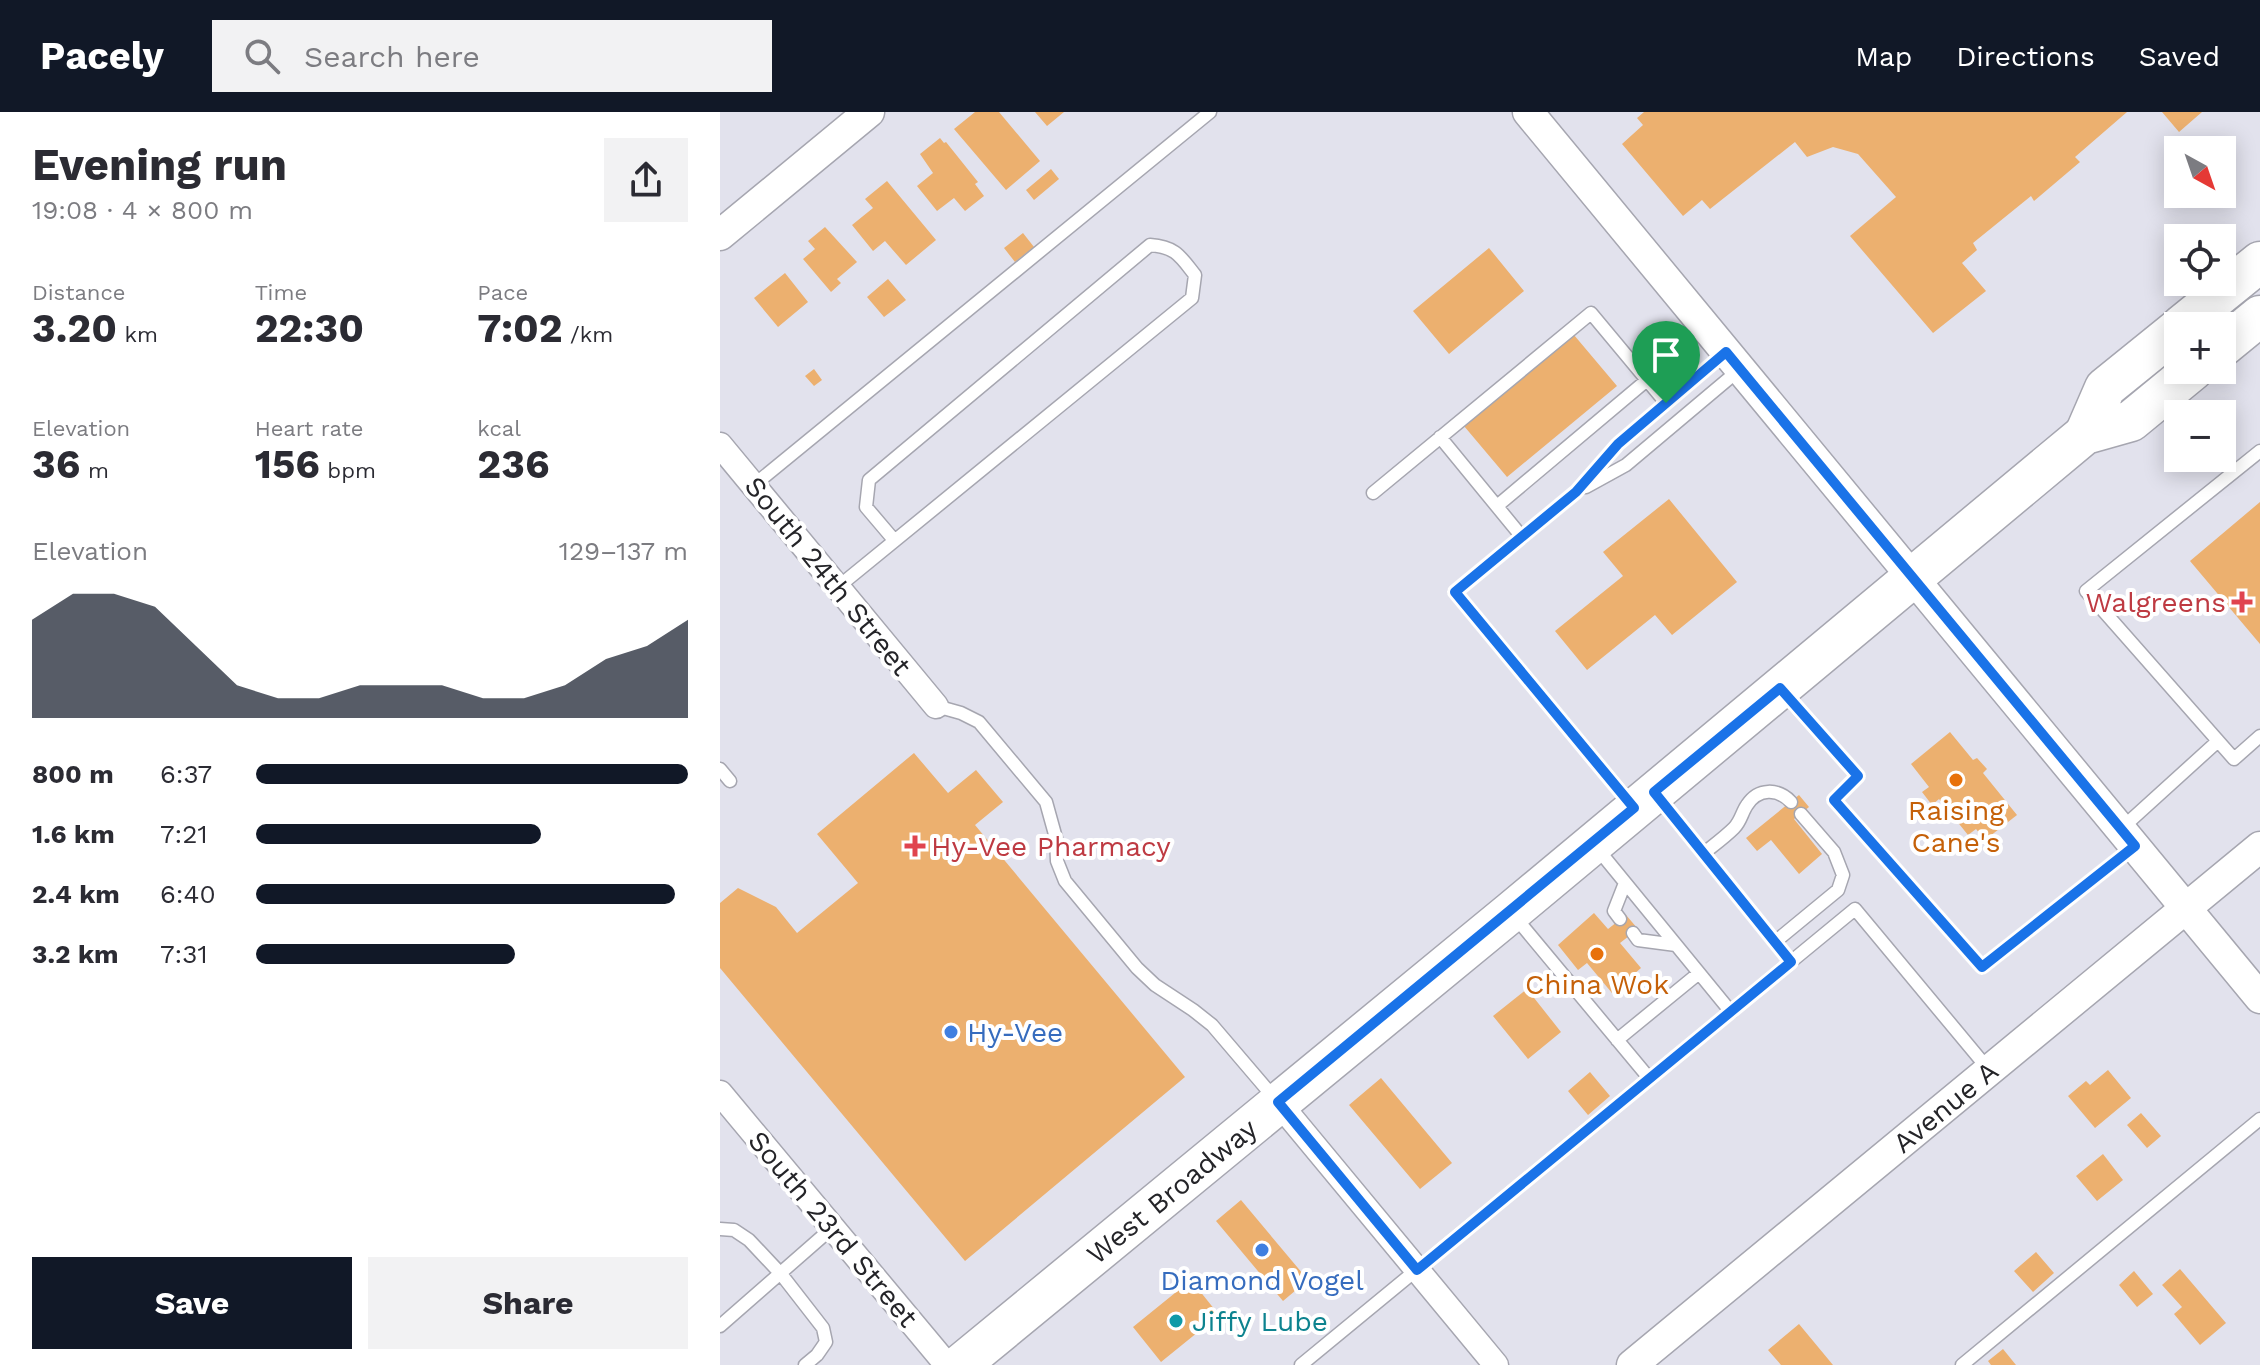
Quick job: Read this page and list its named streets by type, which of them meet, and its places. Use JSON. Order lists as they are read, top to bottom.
{
  "streets": {
    "main road": ["West Broadway"],
    "street": ["South 24th Street", "Avenue A", "South 23rd Street"]
  },
  "places": {
    "health": ["Walgreens", "Hy-Vee Pharmacy"],
    "other": [
      "Raising Cane's",
      "China Wok",
      "Hy-Vee",
      "Diamond Vogel",
      "Jiffy Lube"
    ]
  },
  "north": "bottom right",
  "page": {
    "header": "Pacely",
    "search": "Search here",
    "nav": ["Map", "Directions", "Saved"],
    "heading": ["Evening run", "19:08 · 4 × 800 m"],
    "map_buttons": ["+", "−"],
    "stats": [
      ["Distance", "3.20 km"],
      ["Time", "22:30"],
      ["Pace", "7:02 /km"],
      ["Elevation", "36 m"],
      ["Heart rate", "156 bpm"],
      ["kcal", "236"]
    ],
    "chart": ["Elevation", "129–137 m"],
    "list": [
      {
        "name": "800 m",
        "note": "6:37"
      },
      {
        "name": "1.6 km",
        "note": "7:21"
      },
      {
        "name": "2.4 km",
        "note": "6:40"
      },
      {
        "name": "3.2 km",
        "note": "7:31"
      }
    ],
    "buttons": ["Save", "Share"]
  }
}
